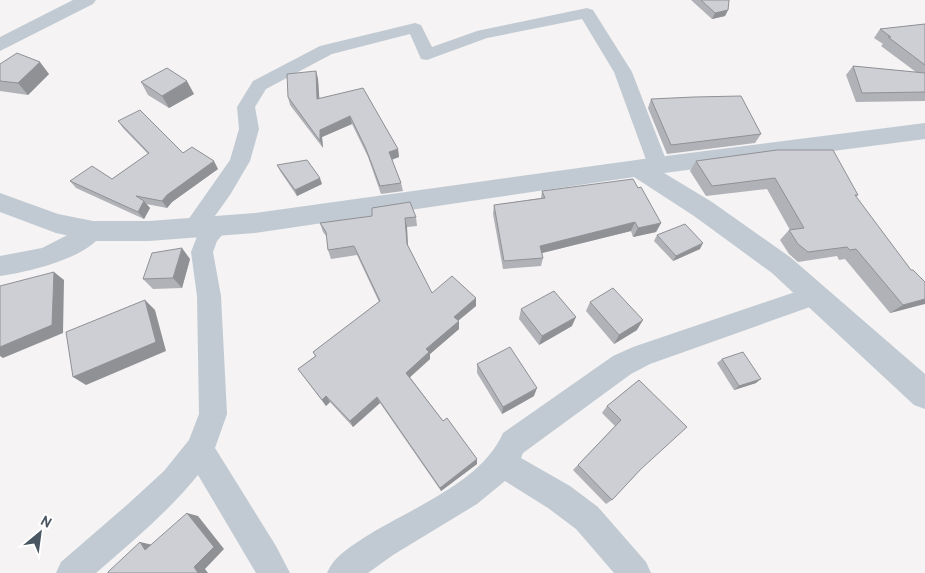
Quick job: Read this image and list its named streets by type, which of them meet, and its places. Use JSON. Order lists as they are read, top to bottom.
{
  "north": "top right"
}
